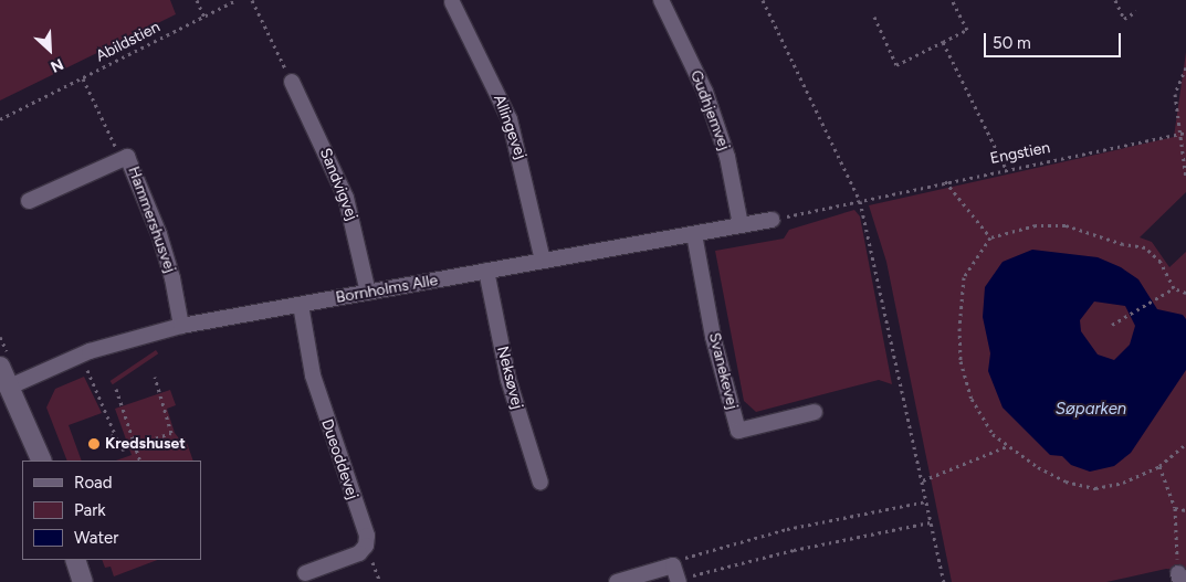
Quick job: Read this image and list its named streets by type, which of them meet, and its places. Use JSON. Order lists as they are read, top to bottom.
{
  "streets": {
    "street": [
      "Gudhjemvej",
      "Allingevej",
      "Sandvigvej",
      "Hammershusvej",
      "Bornholms Alle",
      "Svanekevej",
      "Neksøvej",
      "Dueoddevej"
    ],
    "path": ["Abildstien", "Engstien"]
  },
  "crossings": [
    ["Gudhjemvej", "Bornholms Alle"],
    ["Allingevej", "Bornholms Alle"],
    ["Engstien", "Bornholms Alle"],
    ["Sandvigvej", "Bornholms Alle"],
    ["Hammershusvej", "Bornholms Alle"],
    ["Bornholms Alle", "Svanekevej"],
    ["Bornholms Alle", "Neksøvej"],
    ["Bornholms Alle", "Dueoddevej"]
  ],
  "water": ["Søparken"],
  "places": ["Kredshuset"],
  "legend": ["Road", "Park", "Water"],
  "scale_bar": "50 m",
  "north": "bottom right"
}
